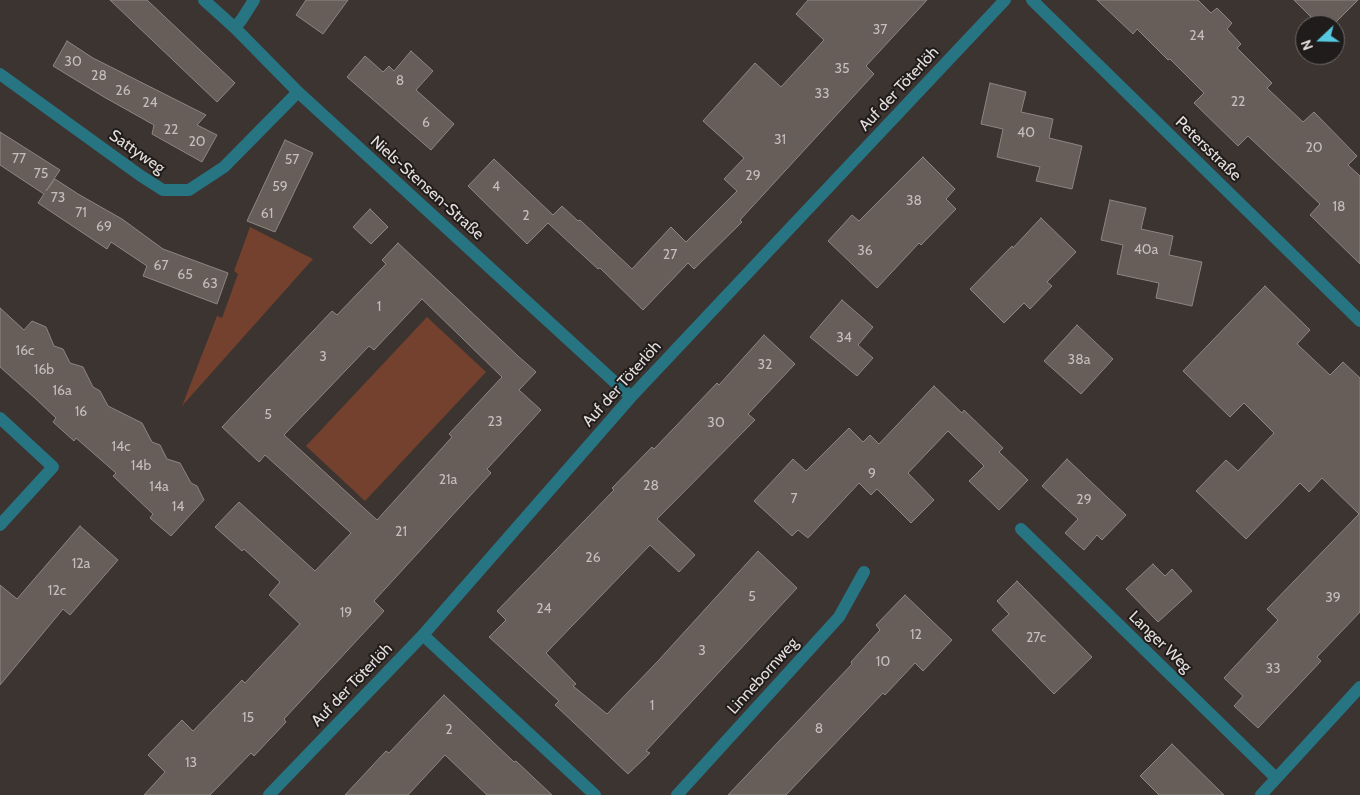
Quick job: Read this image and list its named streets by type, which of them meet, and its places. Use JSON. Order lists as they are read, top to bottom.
{
  "streets": {
    "street": [
      "Auf der Töterlöh",
      "Petersstraße",
      "Sattyweg",
      "Niels-Stensen-Straße",
      "Langer Weg",
      "Linnebornweg"
    ]
  },
  "crossings": [
    ["Auf der Töterlöh", "Niels-Stensen-Straße"],
    ["Sattyweg", "Niels-Stensen-Straße"]
  ],
  "house_numbers": [
    "37",
    "24",
    "30",
    "35",
    "28",
    "8",
    "26",
    "33",
    "22",
    "24",
    "6",
    "22",
    "40",
    "31",
    "20",
    "20",
    "77",
    "57",
    "75",
    "29",
    "59",
    "4",
    "73",
    "38",
    "18",
    "71",
    "61",
    "2",
    "69",
    "40a",
    "36",
    "27",
    "67",
    "65",
    "63",
    "1",
    "34",
    "16c",
    "3",
    "38a",
    "32",
    "16b",
    "16a",
    "16",
    "5",
    "23",
    "30",
    "14c",
    "14b",
    "9",
    "21a",
    "28",
    "14a",
    "7",
    "29",
    "14",
    "21",
    "26",
    "12a",
    "12c",
    "5",
    "39",
    "24",
    "19",
    "12",
    "27c",
    "3",
    "10",
    "33",
    "1",
    "15",
    "8",
    "2",
    "13"
  ],
  "north": "left"
}
